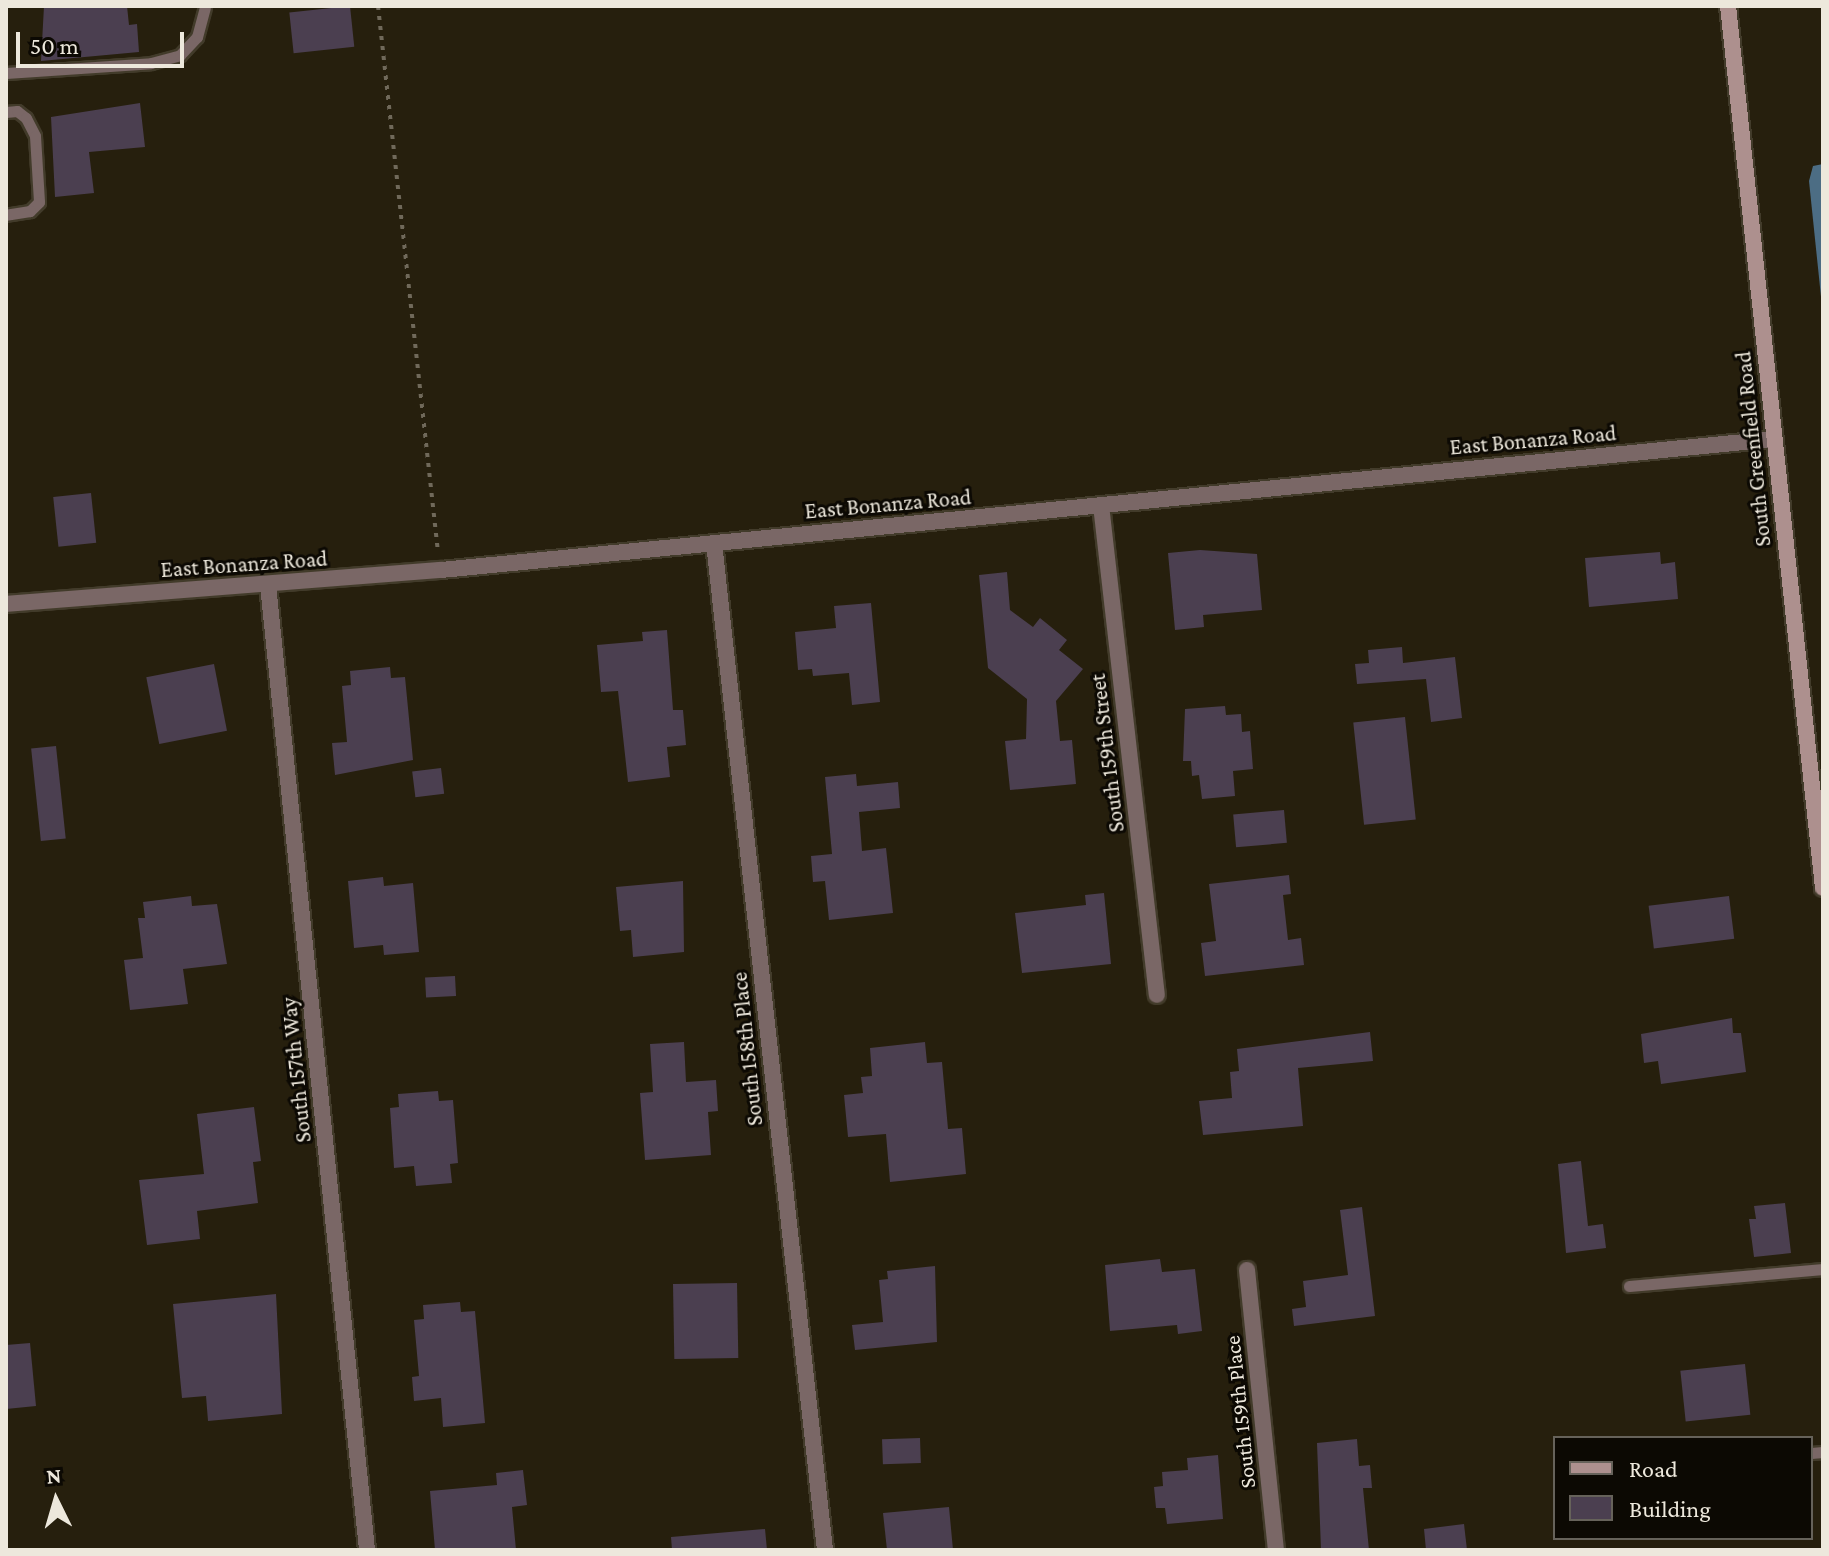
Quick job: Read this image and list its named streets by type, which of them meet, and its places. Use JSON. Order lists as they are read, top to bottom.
{
  "streets": {
    "main road": ["South Greenfield Road"],
    "street": [
      "East Bonanza Road",
      "South 159th Street",
      "South 158th Place",
      "South 157th Way",
      "South 159th Place"
    ]
  },
  "crossings": [
    ["East Bonanza Road", "South Greenfield Road"],
    ["East Bonanza Road", "South 159th Street"],
    ["East Bonanza Road", "South 158th Place"],
    ["East Bonanza Road", "South 157th Way"]
  ],
  "legend": ["Road", "Building"],
  "scale_bar": "50 m",
  "north": "top"
}
